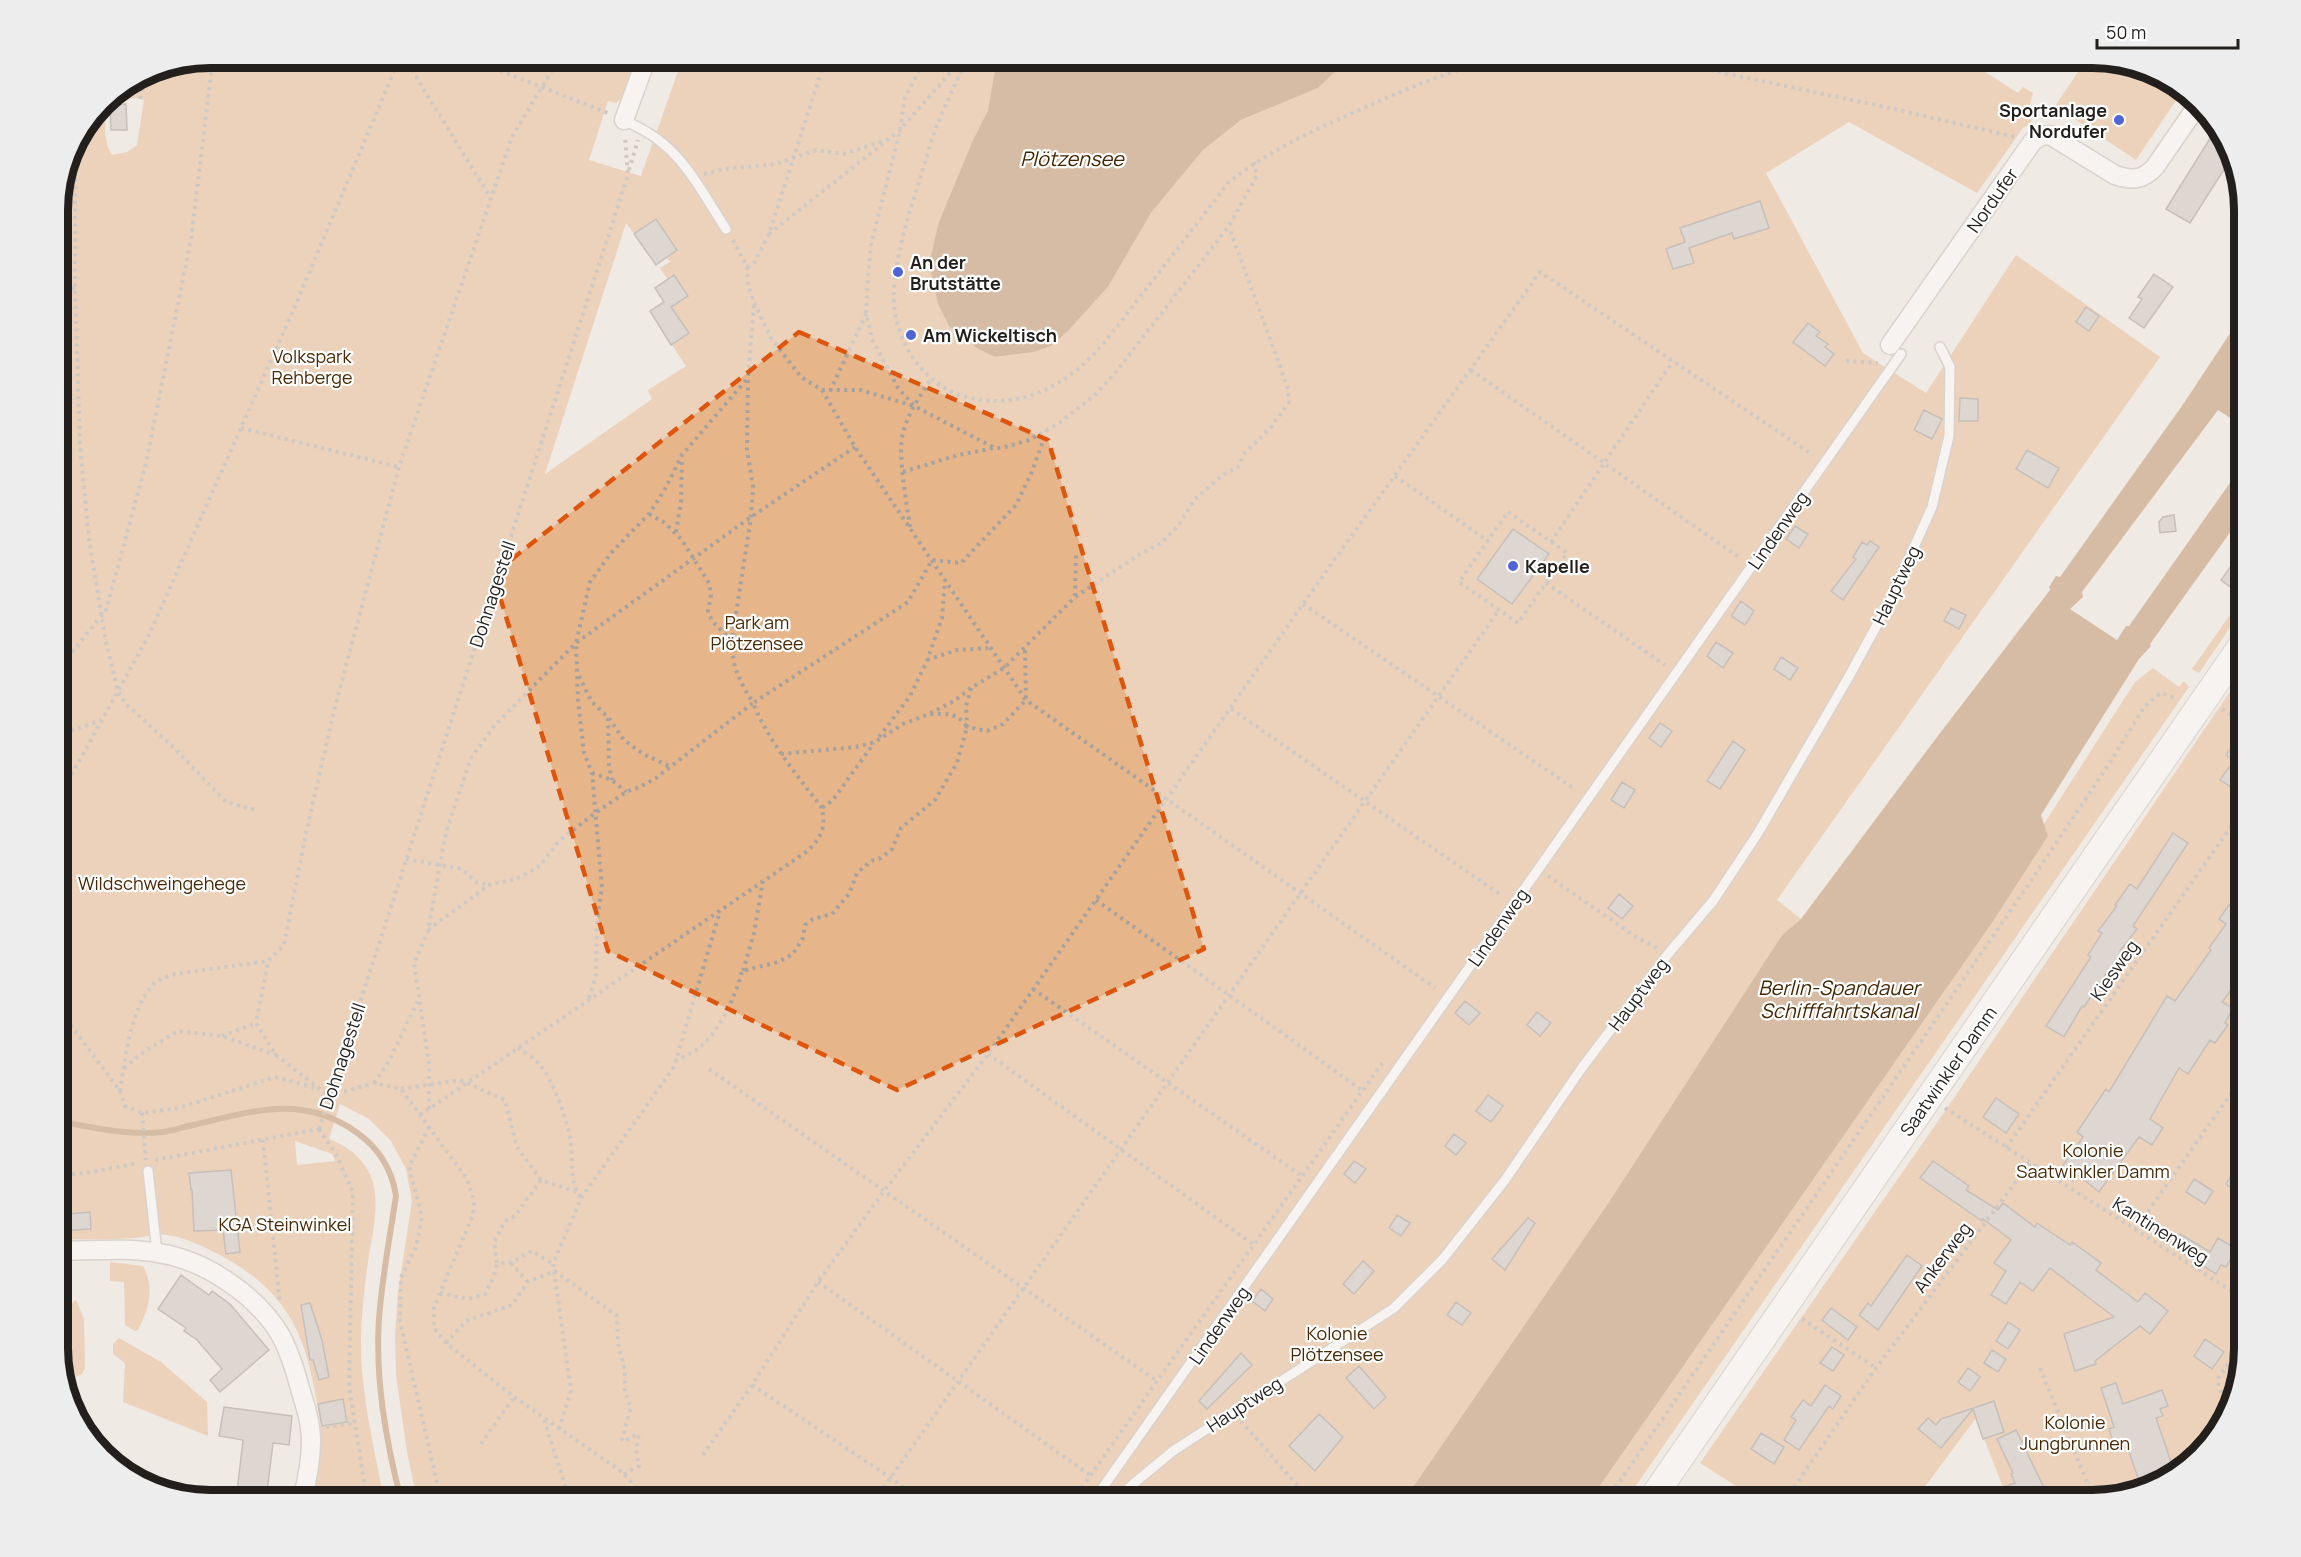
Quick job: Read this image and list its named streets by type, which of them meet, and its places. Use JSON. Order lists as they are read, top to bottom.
{
  "streets": {
    "main road": ["Saatwinkler Damm"],
    "street": ["Nordufer"],
    "lane": ["Lindenweg", "Hauptweg"],
    "path": [
      "Dohnagestell",
      "Kiesweg",
      "Kantinenweg",
      "Ankerweg"
    ]
  },
  "crossings": [
    ["Nordufer", "Lindenweg"],
    ["Kiesweg", "Kantinenweg"],
    ["Kantinenweg", "Ankerweg"]
  ],
  "water": ["Plötzensee", "Berlin-Spandauer Schifffahrtskanal"],
  "parks": [
    "Volkspark Rehberge",
    "Park am Plötzensee",
    "Wildschweingehege",
    "Kolonie Saatwinkler Damm",
    "KGA Steinwinkel",
    "Kolonie Plötzensee",
    "Kolonie Jungbrunnen"
  ],
  "places": [
    "Sportanlage Nordufer",
    "An der Brutstätte",
    "Am Wickeltisch",
    "Kapelle"
  ],
  "scale_bar": "50 m"
}
